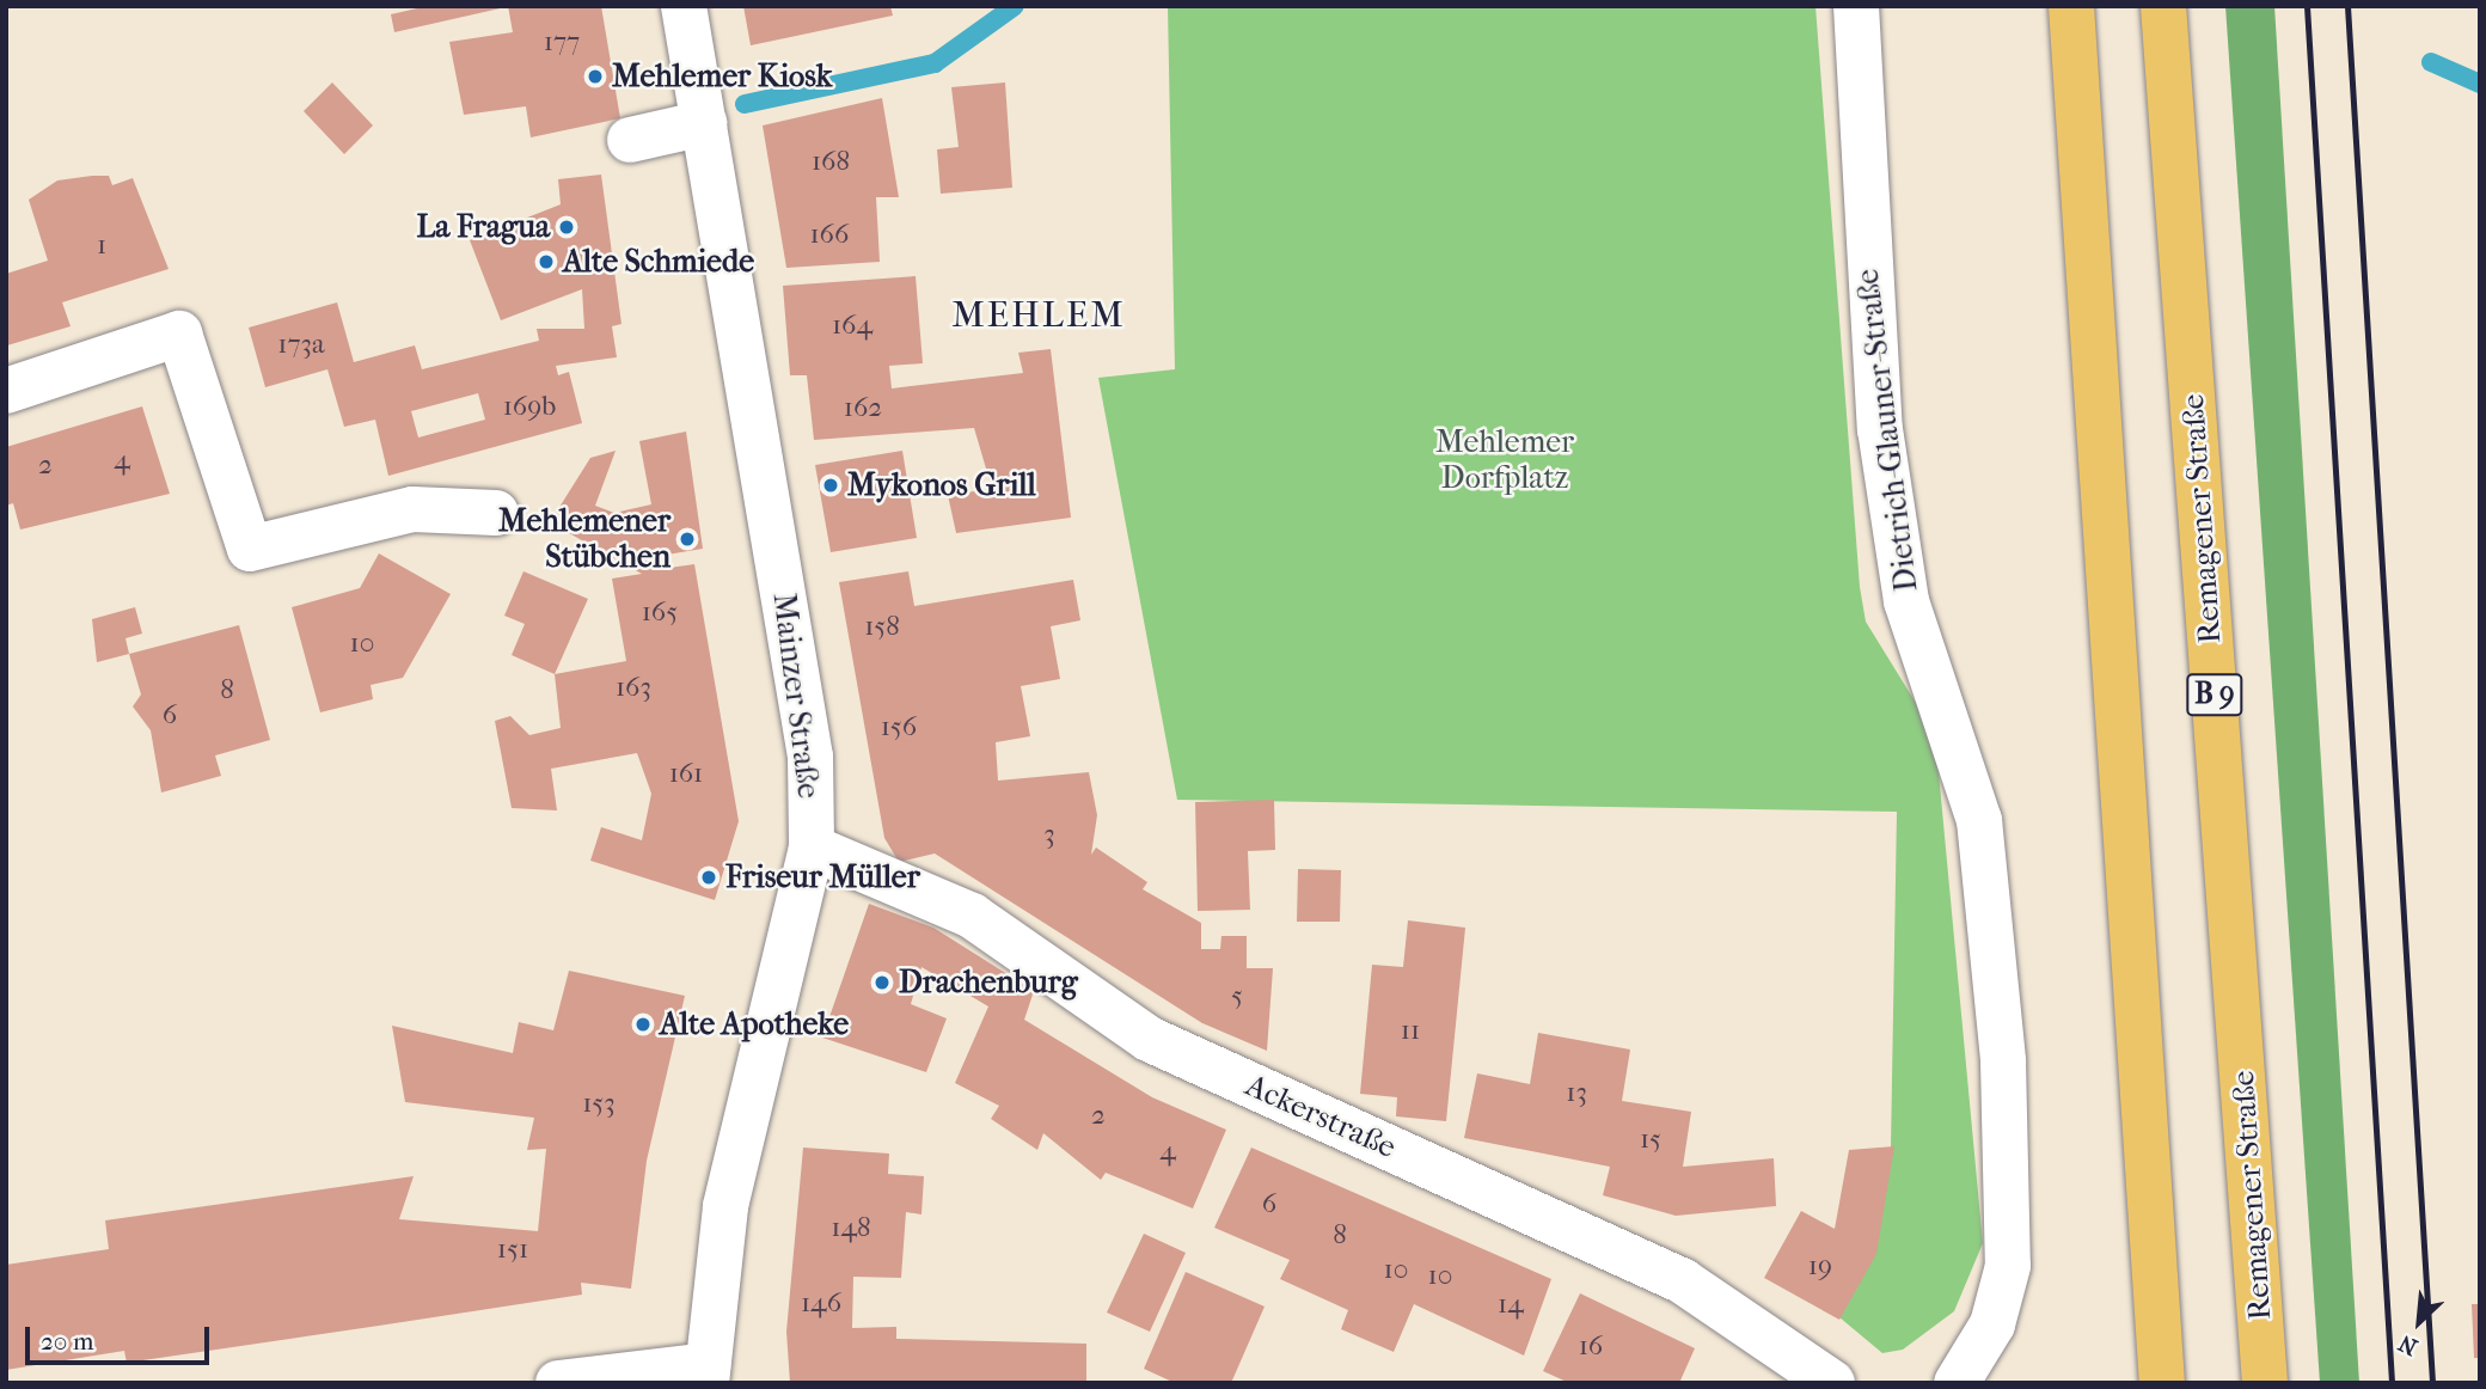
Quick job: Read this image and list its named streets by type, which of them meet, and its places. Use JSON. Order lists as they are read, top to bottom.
{
  "streets": {
    "main road": ["Remagener Straße", "B 9"],
    "street": ["Dietrich-Glauner-Straße", "Mainzer Straße", "Ackerstraße"]
  },
  "crossings": [
    ["Mainzer Straße", "Ackerstraße"]
  ],
  "districts": ["MEHLEM"],
  "parks": ["Mehlemer Dorfplatz"],
  "places": [
    "Mehlemer Kiosk",
    "La Fragua",
    "Alte Schmiede",
    "Mykonos Grill",
    "Mehlemener Stübchen",
    "Friseur Müller",
    "Drachenburg",
    "Alte Apotheke"
  ],
  "house_numbers": [
    "177",
    "168",
    "166",
    "1",
    "164",
    "173a",
    "169b",
    "162",
    "4",
    "2",
    "165",
    "158",
    "10",
    "163",
    "8",
    "6",
    "156",
    "161",
    "3",
    "5",
    "11",
    "13",
    "153",
    "2",
    "15",
    "4",
    "6",
    "148",
    "8",
    "151",
    "19",
    "10",
    "10",
    "146",
    "14",
    "16"
  ],
  "scale_bar": "20 m",
  "north": "bottom left"
}
